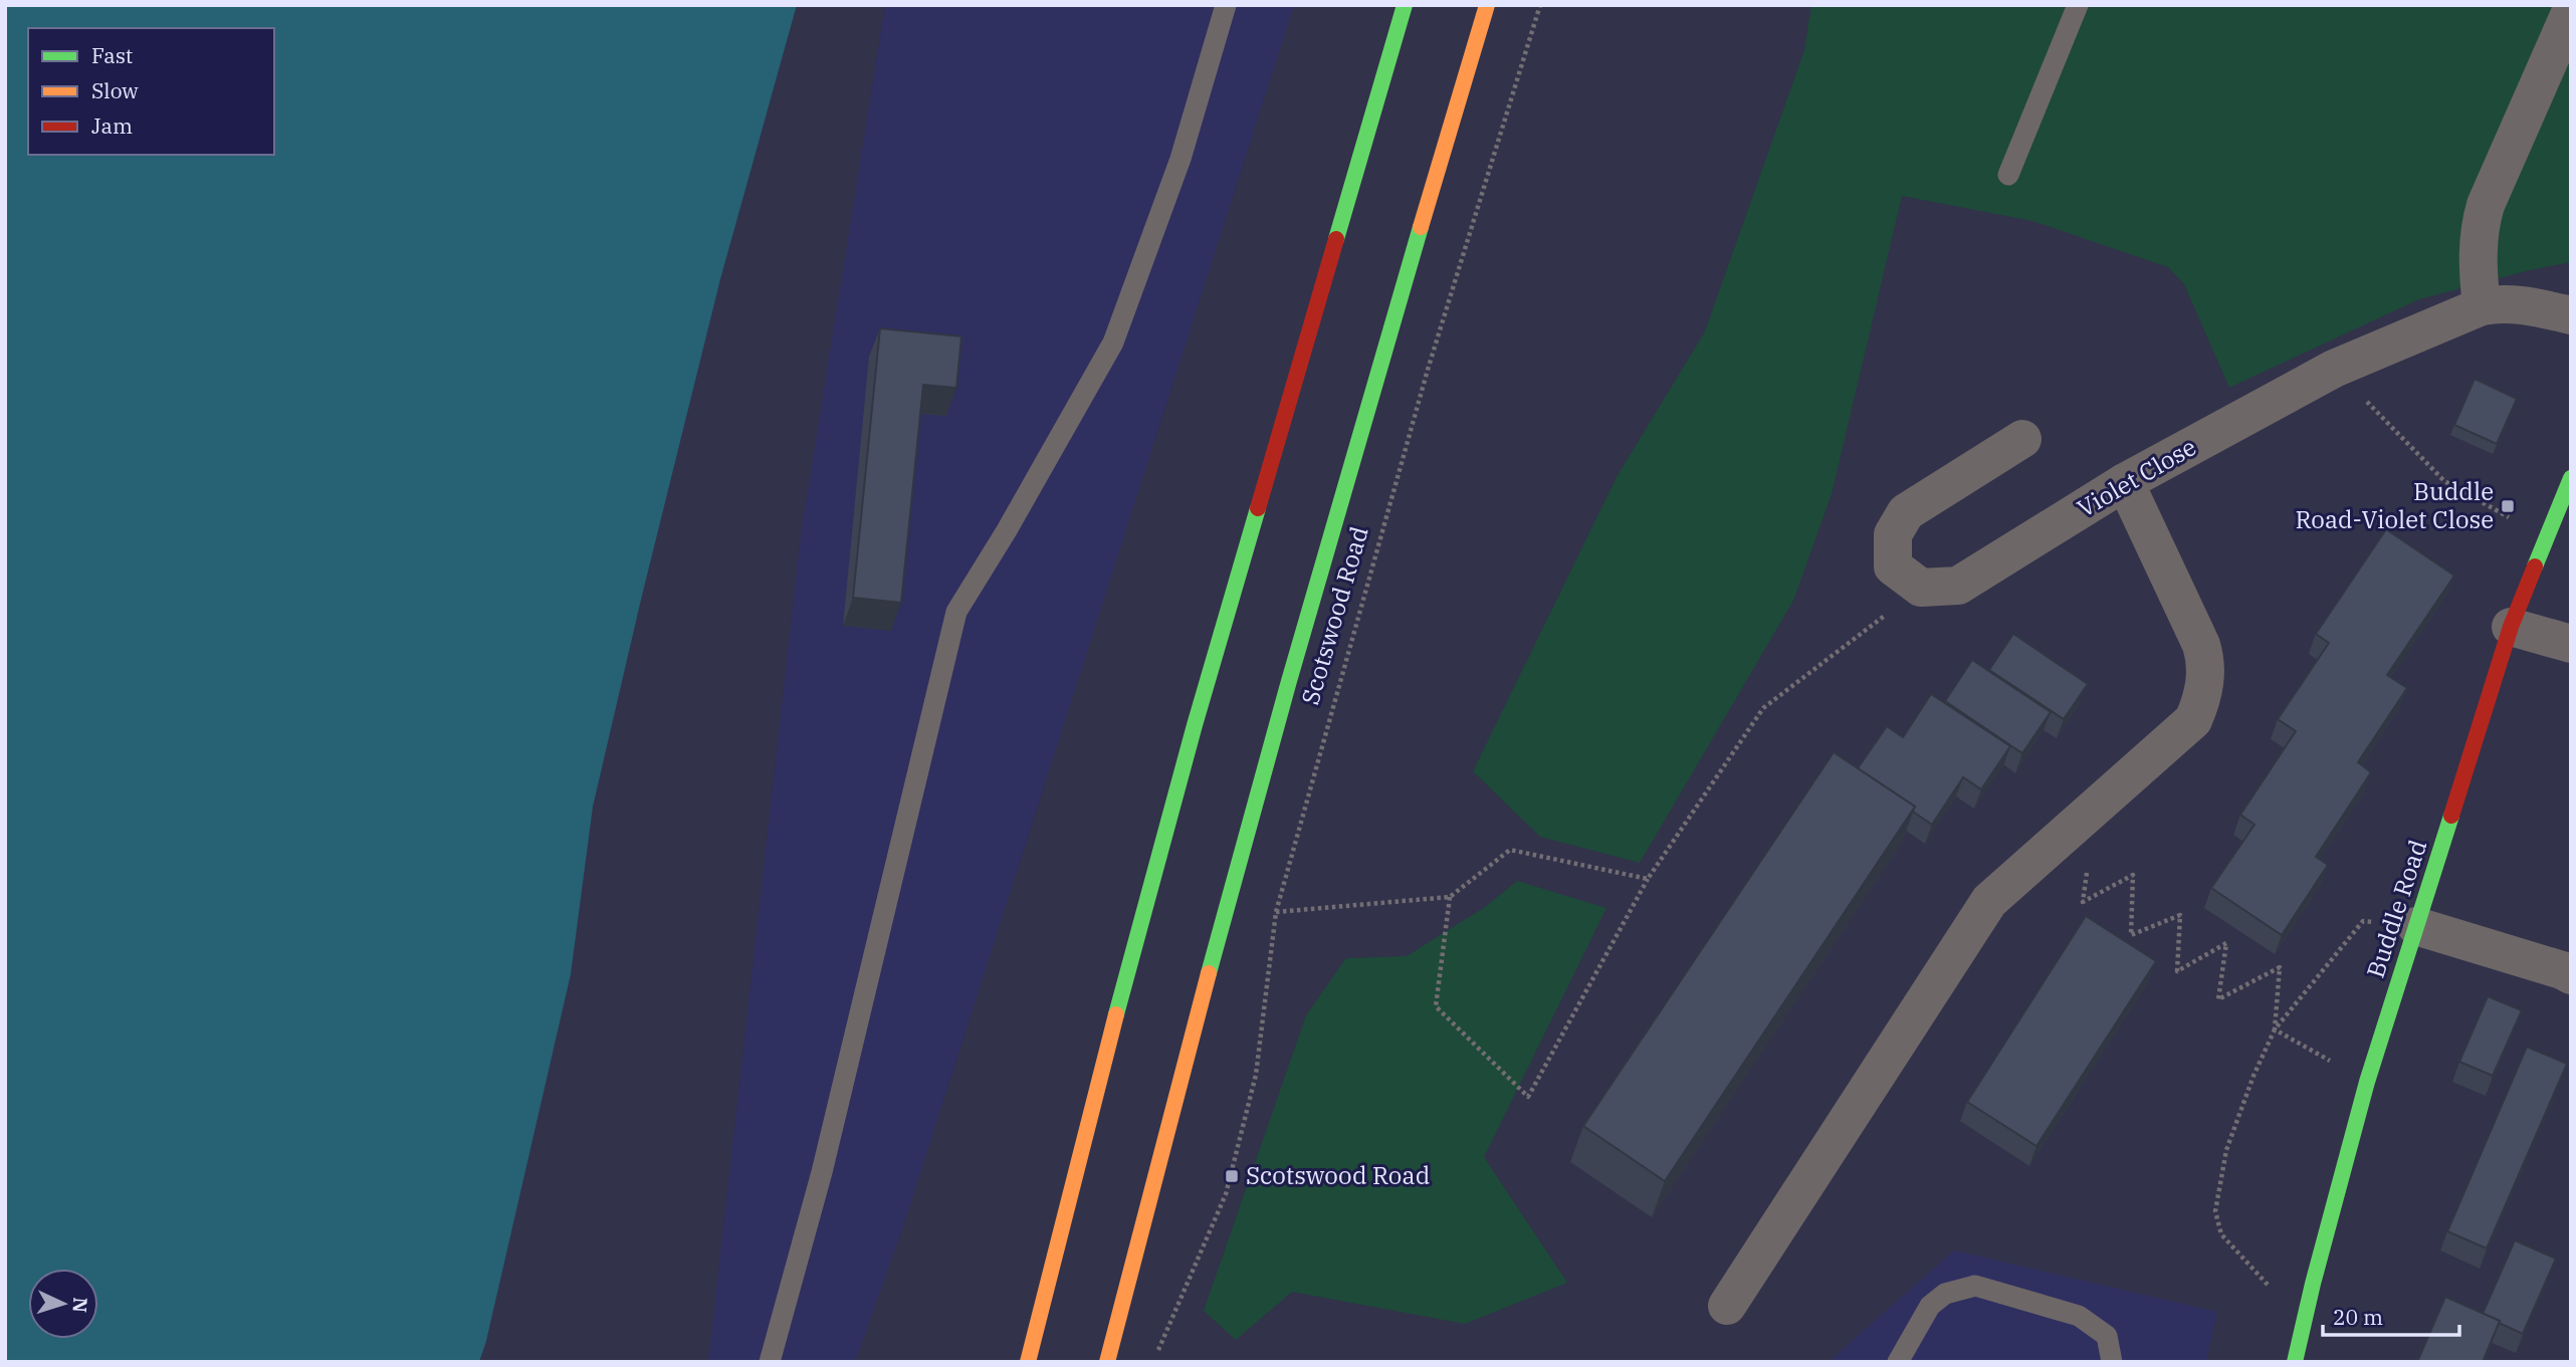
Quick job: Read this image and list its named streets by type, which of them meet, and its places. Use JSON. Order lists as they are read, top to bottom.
{
  "streets": {
    "main road": ["Scotswood Road", "Buddle Road"],
    "street": ["Violet Close"]
  },
  "places": {
    "transit": ["Buddle Road-Violet Close", "Scotswood Road"]
  },
  "legend": ["Fast", "Slow", "Jam"],
  "scale_bar": "20 m",
  "north": "right"
}
